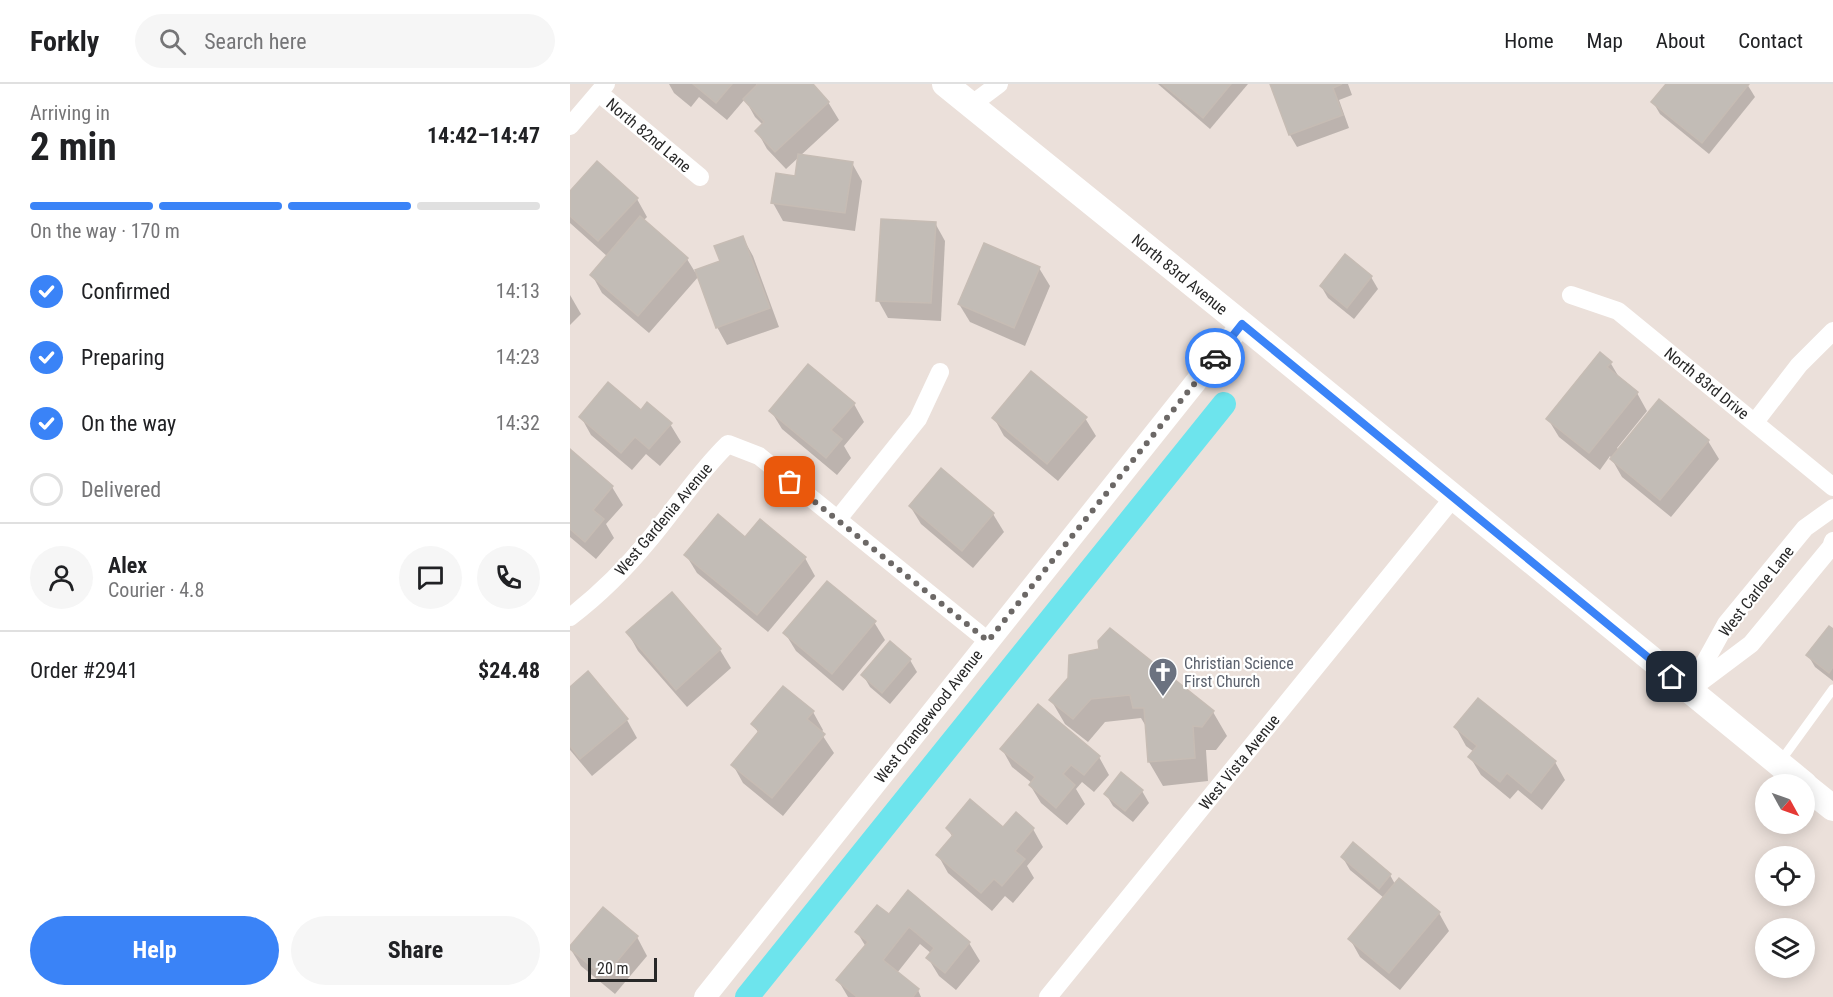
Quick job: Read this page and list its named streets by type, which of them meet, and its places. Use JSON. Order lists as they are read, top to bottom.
{
  "streets": {
    "main road": ["North 83rd Avenue"],
    "street": [
      "North 82nd Lane",
      "North 83rd Drive",
      "West Gardenia Avenue",
      "West Carloe Lane",
      "West Orangewood Avenue",
      "West Vista Avenue"
    ]
  },
  "crossings": [
    ["North 83rd Avenue", "West Carloe Lane"],
    ["North 83rd Avenue", "West Orangewood Avenue"],
    ["North 83rd Avenue", "West Vista Avenue"]
  ],
  "places": {
    "church": ["Christian Science First Church"]
  },
  "scale_bar": "20 m",
  "north": "bottom right",
  "page": {
    "header": "Forkly",
    "search": "Search here",
    "nav": [
      "Home",
      "Map",
      "About",
      "Contact"
    ],
    "heading": ["2 min", "Arriving in", "14:42–14:47"],
    "panel": [
      "Alex",
      "Courier · 4.8",
      "Order #2941",
      "$24.48"
    ],
    "bar": "On the way · 170 m",
    "list": [
      ["Confirmed", "14:13"],
      ["Preparing", "14:23"],
      ["On the way", "14:32"],
      "Delivered"
    ],
    "buttons": ["Help", "Share"],
    "scale": "20 m"
  }
}
